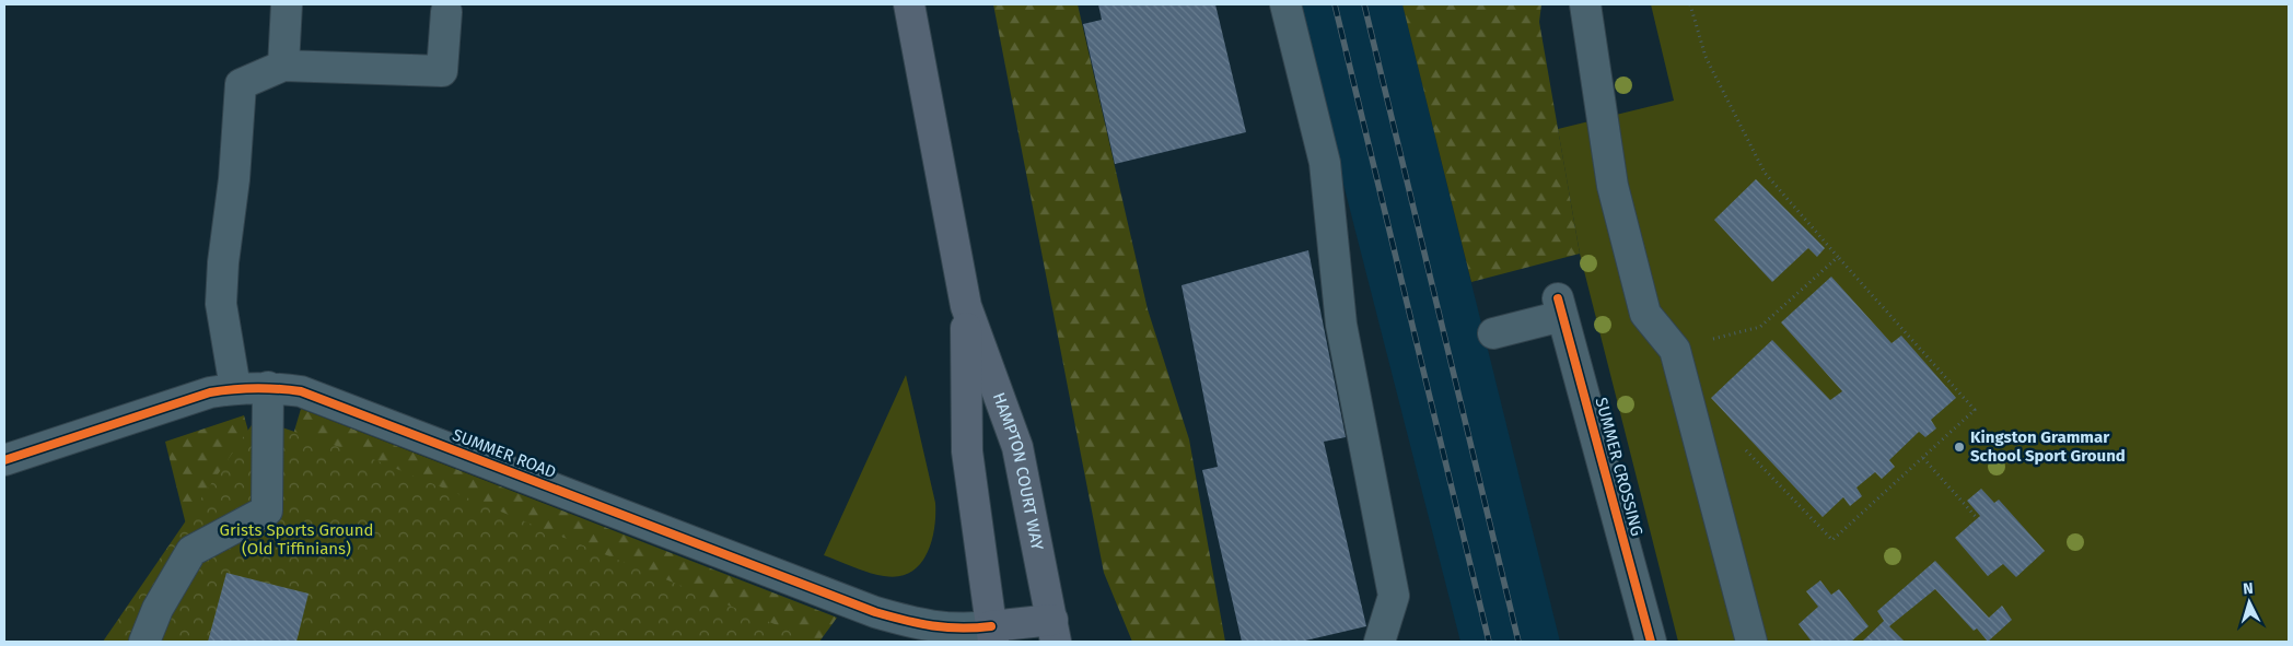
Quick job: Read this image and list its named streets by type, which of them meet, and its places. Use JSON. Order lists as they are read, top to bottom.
{
  "streets": {
    "highway": ["HAMPTON COURT WAY"],
    "street": ["SUMMER ROAD", "SUMMER CROSSING"]
  },
  "crossings": [
    ["SUMMER ROAD", "HAMPTON COURT WAY"]
  ],
  "parks": ["Grists Sports Ground (Old Tiffinians)"],
  "places": ["Kingston Grammar School Sport Ground"],
  "north": "top"
}
